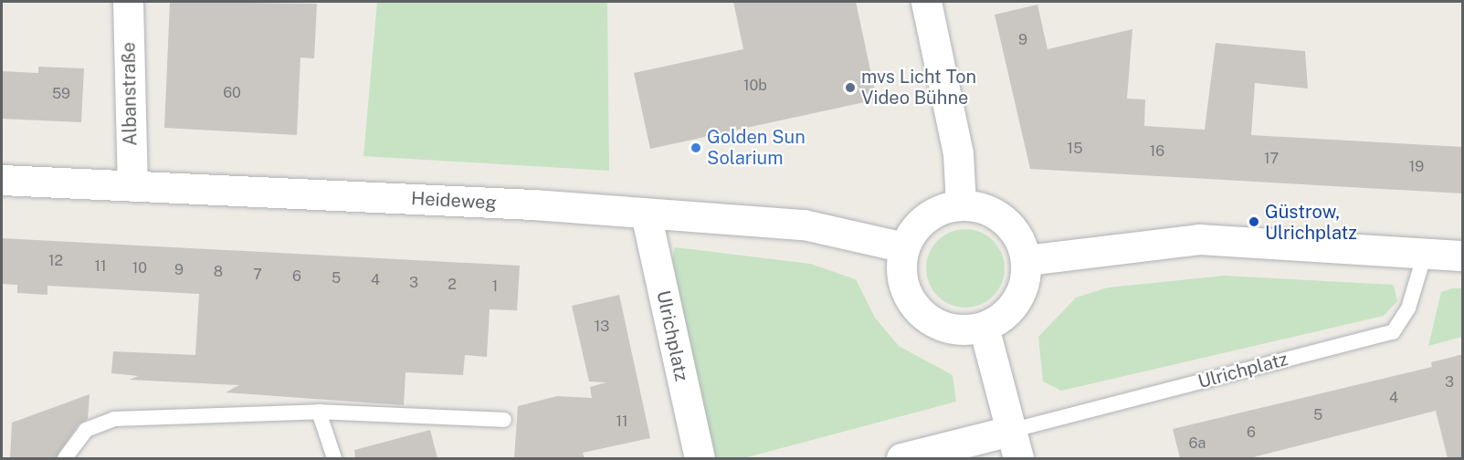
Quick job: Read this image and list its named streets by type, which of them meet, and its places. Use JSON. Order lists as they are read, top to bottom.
{
  "streets": {
    "street": ["Albanstraße", "Heideweg", "Ulrichplatz"]
  },
  "crossings": [
    ["Albanstraße", "Heideweg"],
    ["Heideweg", "Ulrichplatz"]
  ],
  "places": ["mvs Licht Ton Video Bühne", "Golden Sun Solarium", "Güstrow, Ulrichplatz"],
  "house_numbers": [
    "9",
    "10b",
    "60",
    "59",
    "15",
    "16",
    "17",
    "19",
    "12",
    "11",
    "10",
    "9",
    "8",
    "7",
    "6",
    "5",
    "4",
    "3",
    "2",
    "1",
    "13",
    "3",
    "4",
    "5",
    "11",
    "6",
    "6a"
  ]
}
